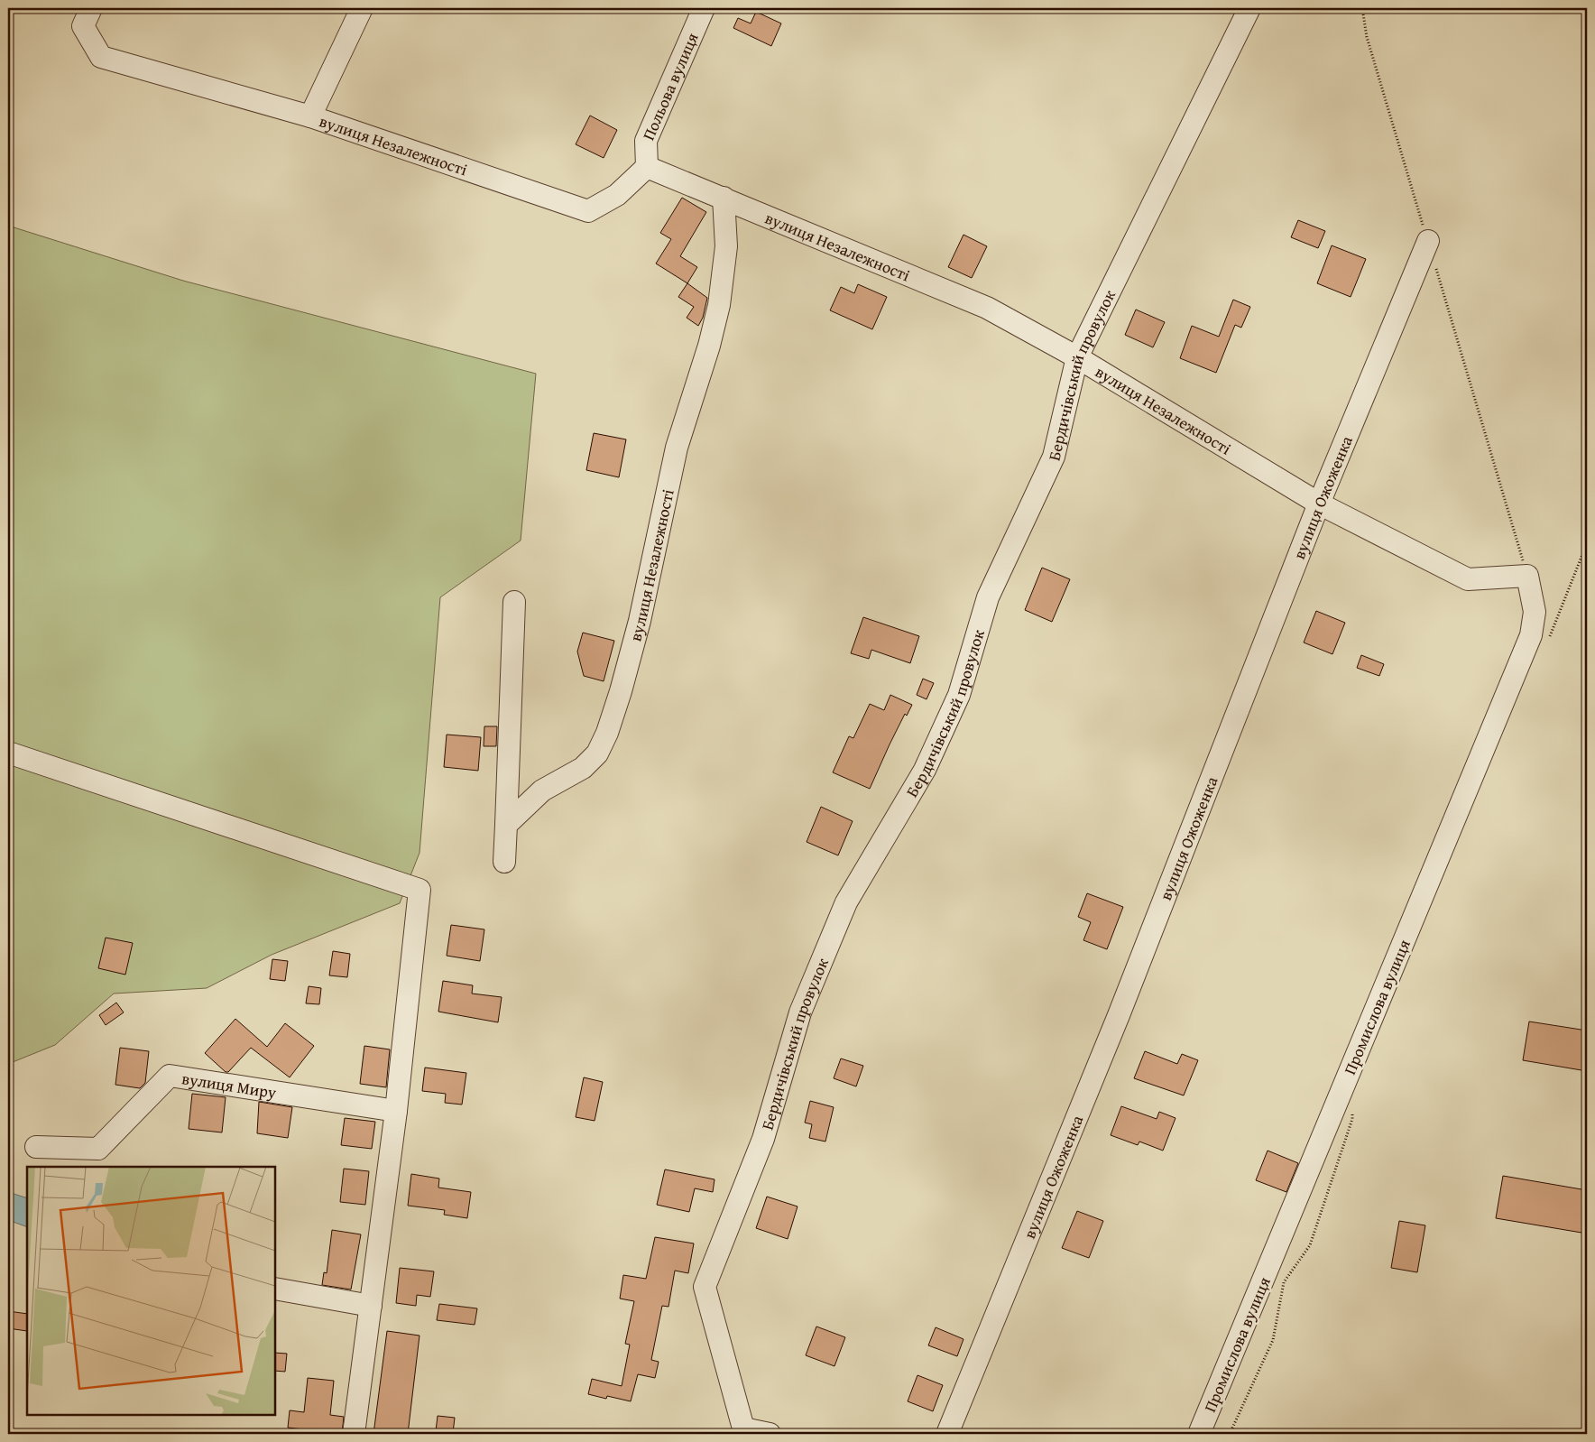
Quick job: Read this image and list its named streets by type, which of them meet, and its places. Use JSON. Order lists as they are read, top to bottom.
{
  "streets": {
    "street": [
      "Польова вулиця",
      "вулиця Незалежності",
      "Бердичівський провулок",
      "вулиця Ожоженка",
      "Промислова вулиця",
      "вулиця Миру"
    ]
  },
  "crossings": [
    ["Польова вулиця", "вулиця Незалежності"],
    ["вулиця Незалежності", "Бердичівський провулок"],
    ["вулиця Незалежності", "вулиця Ожоженка"],
    ["вулиця Незалежності", "Промислова вулиця"]
  ]
}
